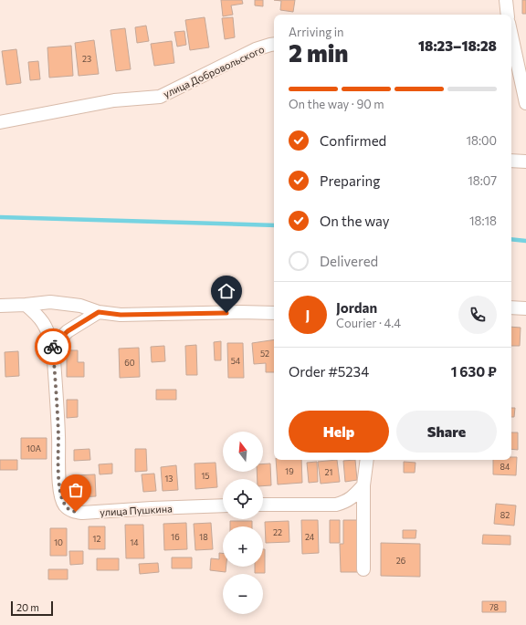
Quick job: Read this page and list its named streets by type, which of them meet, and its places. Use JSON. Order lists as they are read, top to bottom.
{
  "streets": {
    "street": ["улица Добровольского", "улица Пушкина"]
  },
  "house_numbers": [
    "23",
    "52",
    "54",
    "60",
    "10А",
    "84",
    "19",
    "21",
    "15",
    "13",
    "82",
    "22",
    "16",
    "18",
    "24",
    "12",
    "10",
    "14",
    "26",
    "78"
  ],
  "scale_bar": "20 m",
  "north": "top",
  "page": {
    "heading": ["2 min", "Arriving in", "18:23–18:28"],
    "panel": [
      "Jordan",
      "Courier · 4.4",
      "Order #5234",
      "1 630 ₽"
    ],
    "bar": "On the way · 90 m",
    "list": [
      ["Confirmed", "18:00"],
      ["Preparing", "18:07"],
      ["On the way", "18:18"],
      "Delivered"
    ],
    "round": "J",
    "buttons": ["Help", "Share"],
    "map_buttons": ["+", "−"],
    "scale": "20 m"
  }
}
